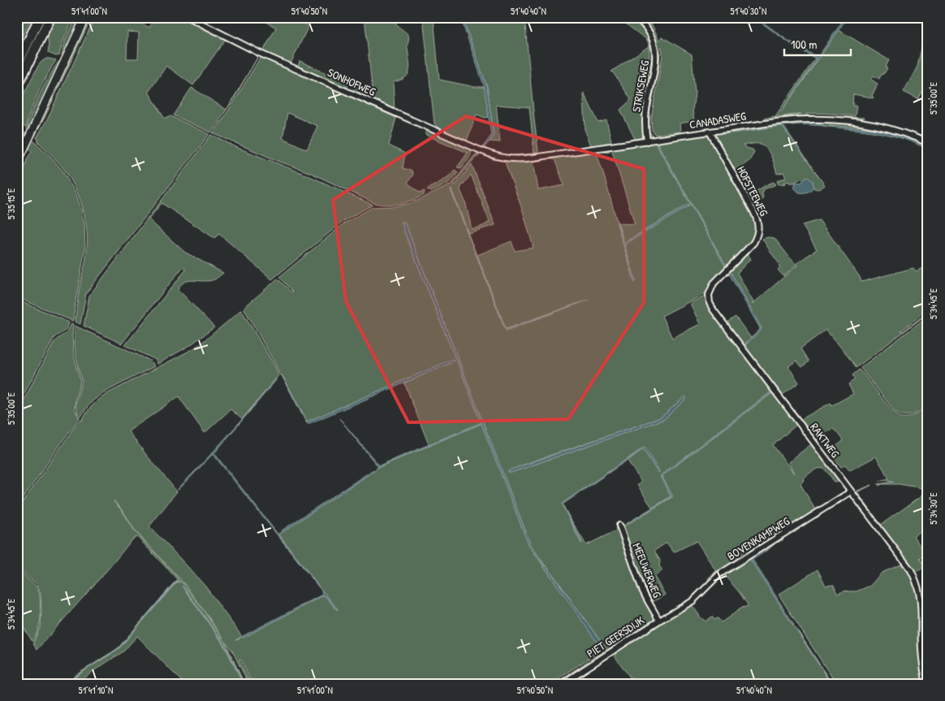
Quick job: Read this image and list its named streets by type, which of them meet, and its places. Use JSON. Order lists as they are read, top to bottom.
{
  "streets": {
    "street": [
      "SONHOFWEG",
      "STRIKSEWEG",
      "CANADASWEG",
      "HOFSTEEWEG",
      "RAKTWEG",
      "BOVENKAMPWEG",
      "MEEUWERWEG",
      "PIET GEERSDIJK"
    ]
  },
  "crossings": [
    ["SONHOFWEG", "CANADASWEG"],
    ["STRIKSEWEG", "CANADASWEG"],
    ["CANADASWEG", "HOFSTEEWEG"],
    ["HOFSTEEWEG", "RAKTWEG"],
    ["RAKTWEG", "BOVENKAMPWEG"],
    ["BOVENKAMPWEG", "PIET GEERSDIJK"],
    ["MEEUWERWEG", "PIET GEERSDIJK"]
  ],
  "scale_bar": "100 m",
  "coordinates": [
    "51°41'00\"N",
    "51°40'50\"N",
    "51°40'40\"N",
    "51°40'30\"N",
    "5°35'00\"E",
    "5°35'15\"E",
    "5°34'45\"E",
    "5°34'30\"E",
    "51°41'10\"N"
  ]
}
